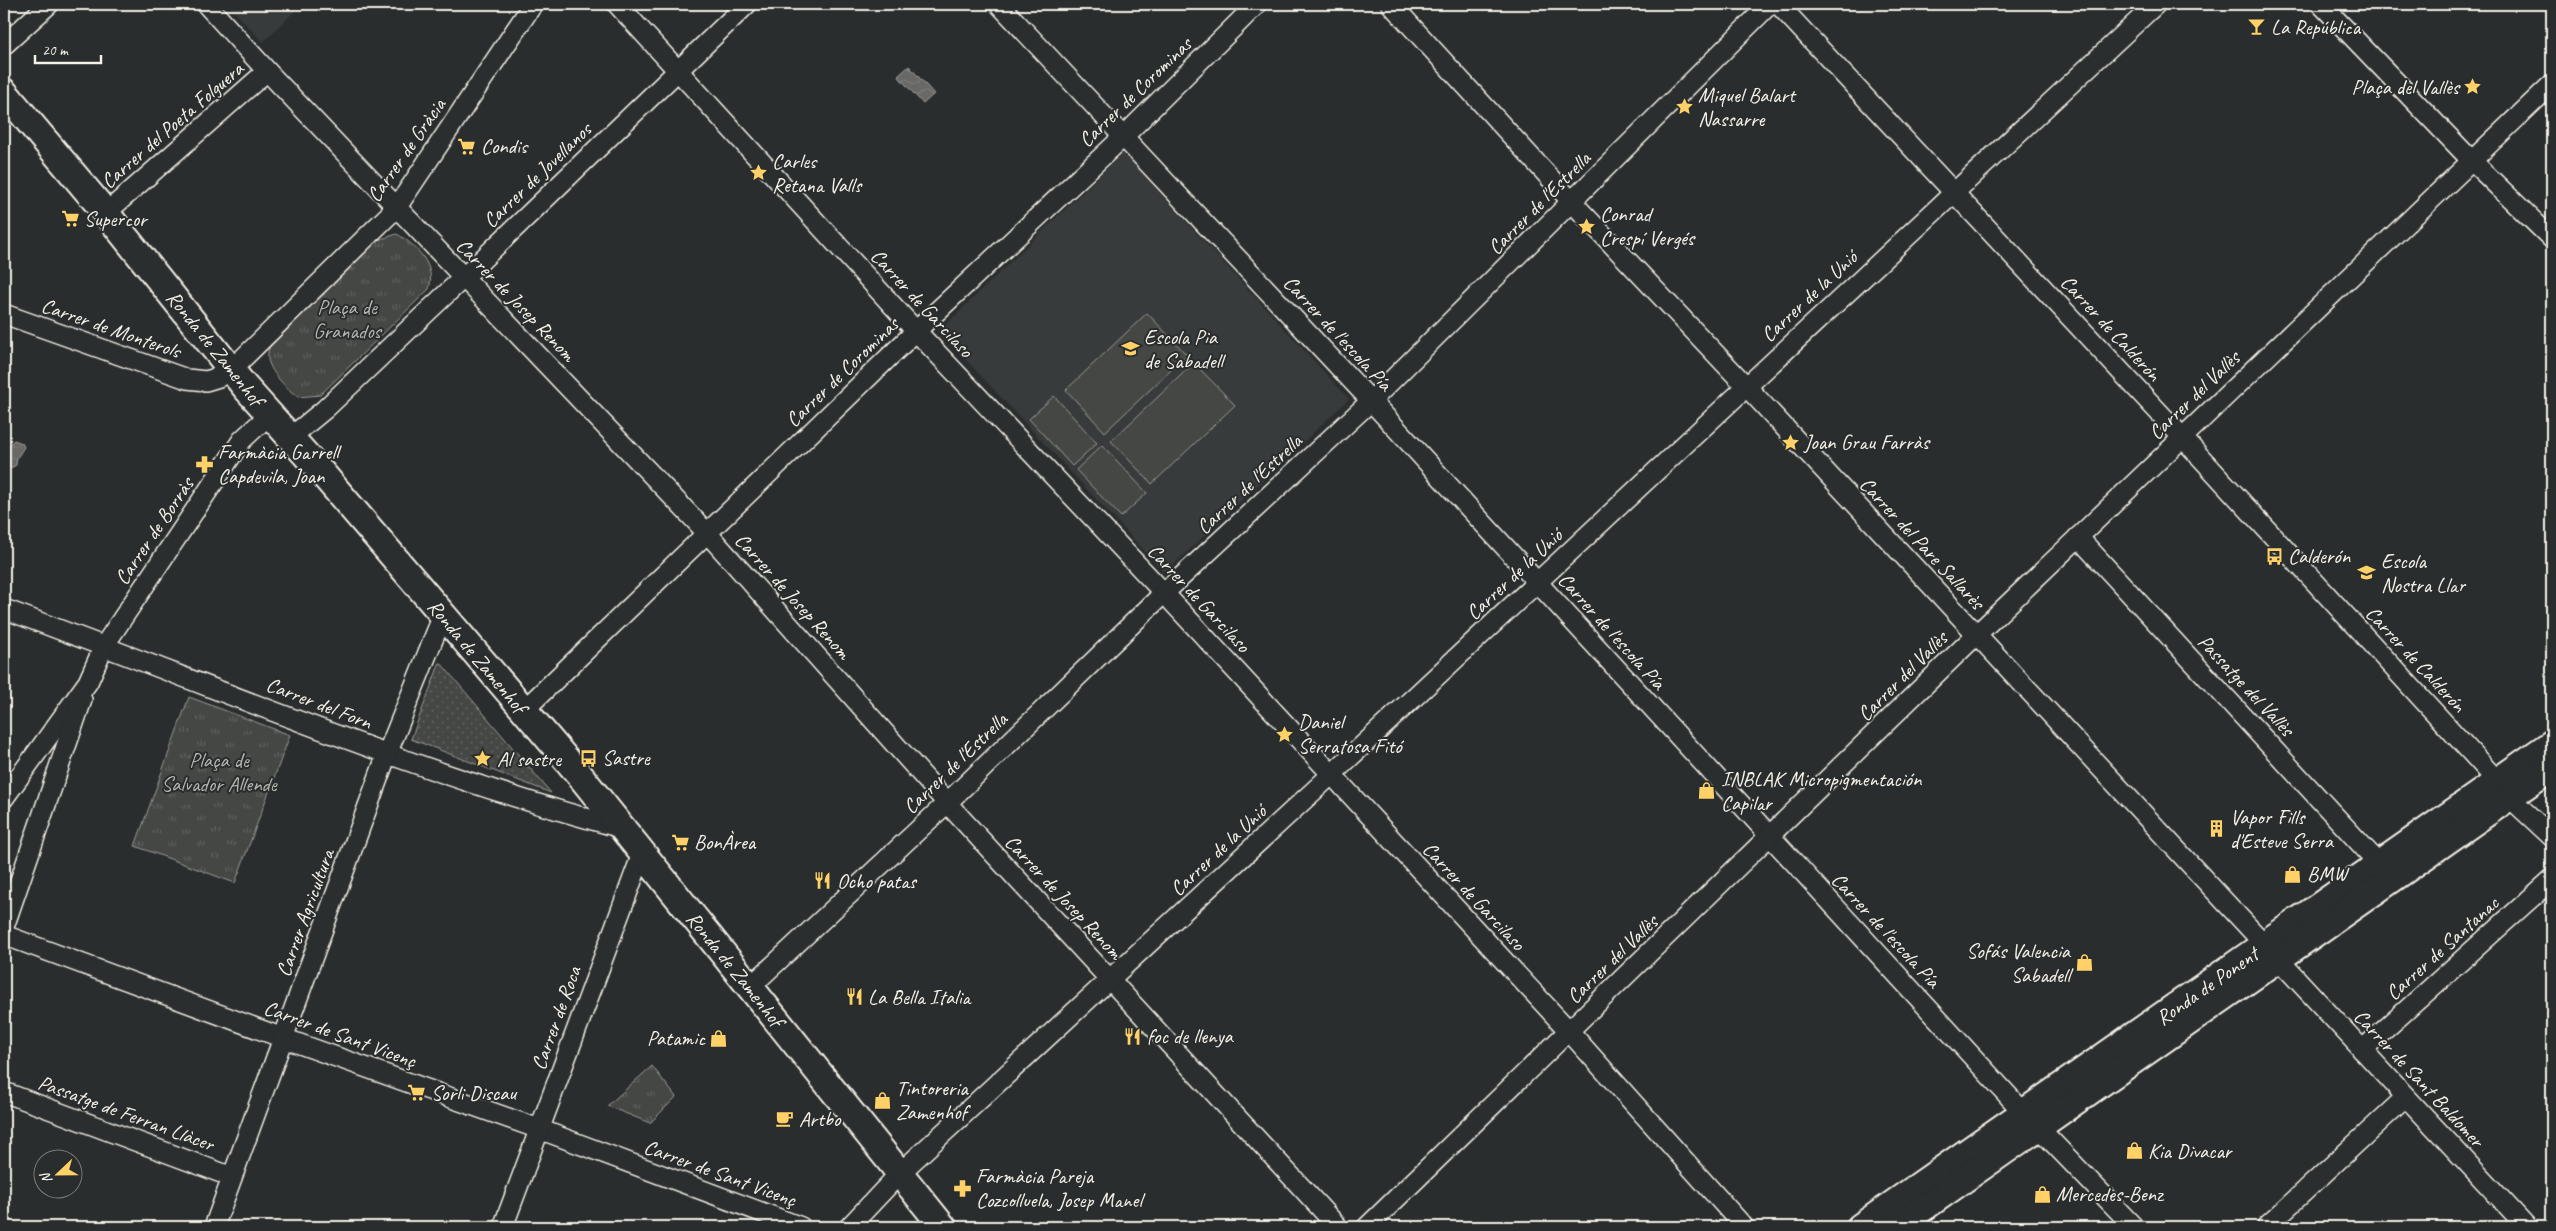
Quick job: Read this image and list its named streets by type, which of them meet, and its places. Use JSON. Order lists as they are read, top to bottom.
{
  "streets": {
    "main road": ["Ronda de Zamenhof", "Ronda de Ponent"],
    "street": [
      "Carrer de Corominas",
      "Carrer del Poeta Folguera",
      "Carrer de Gràcia",
      "Carrer de Jovellanos",
      "Carrer de l'Estrella",
      "Carrer de la Unió",
      "Carrer de Josep Renom",
      "Carrer de Garcilaso",
      "Carrer de Monterols",
      "Carrer de Calderón",
      "Carrer de l'escola Pía",
      "Carrer del Vallès",
      "Carrer de Borràs",
      "Carrer del Pare Sallarès",
      "Passatge del Vallès",
      "Carrer del Forn",
      "Carrer Agricultura",
      "Carrer de Santanac",
      "Carrer de Roca",
      "Carrer de Sant Vicenç",
      "Carrer de Sant Baldomer",
      "Passatge de Ferran Llàcer"
    ]
  },
  "crossings": [
    ["Carrer de Corominas", "Carrer de Josep Renom"],
    ["Carrer de Corominas", "Carrer de Garcilaso"],
    ["Carrer de Corominas", "Carrer de l'escola Pía"],
    ["Carrer de Corominas", "Ronda de Zamenhof"],
    ["Carrer del Poeta Folguera", "Carrer de Josep Renom"],
    ["Carrer del Poeta Folguera", "Ronda de Zamenhof"],
    ["Carrer de Gràcia", "Carrer de Josep Renom"],
    ["Carrer de Gràcia", "Carrer de Monterols"],
    ["Carrer de Gràcia", "Ronda de Zamenhof"],
    ["Carrer de Jovellanos", "Carrer de Josep Renom"],
    ["Carrer de Jovellanos", "Carrer de Garcilaso"],
    ["Carrer de Jovellanos", "Ronda de Zamenhof"],
    ["Carrer de l'Estrella", "Carrer de Josep Renom"],
    ["Carrer de l'Estrella", "Carrer de Garcilaso"],
    ["Carrer de l'Estrella", "Carrer de l'escola Pía"],
    ["Carrer de l'Estrella", "Ronda de Zamenhof"],
    ["Carrer de l'Estrella", "Carrer del Pare Sallarès"],
    ["Carrer de la Unió", "Carrer de Josep Renom"],
    ["Carrer de la Unió", "Carrer de Garcilaso"],
    ["Carrer de la Unió", "Carrer de Calderón"],
    ["Carrer de la Unió", "Carrer de l'escola Pía"],
    ["Carrer de la Unió", "Ronda de Zamenhof"],
    ["Carrer de la Unió", "Carrer del Pare Sallarès"],
    ["Carrer de Garcilaso", "Carrer del Vallès"],
    ["Carrer de Monterols", "Ronda de Zamenhof"],
    ["Carrer de Calderón", "Carrer del Vallès"],
    ["Carrer de Calderón", "Ronda de Ponent"],
    ["Carrer de l'escola Pía", "Carrer del Vallès"],
    ["Carrer de l'escola Pía", "Ronda de Ponent"],
    ["Ronda de Zamenhof", "Carrer de Borràs"],
    ["Ronda de Zamenhof", "Carrer del Forn"],
    ["Ronda de Zamenhof", "Carrer Agricultura"],
    ["Ronda de Zamenhof", "Carrer de Roca"],
    ["Carrer del Vallès", "Carrer del Pare Sallarès"],
    ["Carrer del Vallès", "Passatge del Vallès"],
    ["Carrer de Borràs", "Carrer del Forn"],
    ["Carrer del Pare Sallarès", "Ronda de Ponent"],
    ["Carrer del Pare Sallarès", "Carrer de Sant Baldomer"],
    ["Passatge del Vallès", "Ronda de Ponent"],
    ["Carrer del Forn", "Carrer Agricultura"],
    ["Carrer Agricultura", "Carrer de Sant Vicenç"],
    ["Carrer Agricultura", "Passatge de Ferran Llàcer"],
    ["Carrer de Santanac", "Carrer de Sant Baldomer"],
    ["Ronda de Ponent", "Carrer de Sant Baldomer"],
    ["Carrer de Roca", "Carrer de Sant Vicenç"]
  ],
  "parks": ["Plaça de Granados", "Plaça de Salvador Allende"],
  "places": {
    "bar": ["La República"],
    "place": [
      "Plaça del Vallès",
      "Miquel Balart Nassarre",
      "Carles Retana Valls",
      "Conrad Crespí Vergés",
      "Joan Grau Farràs",
      "Daniel Serratosa Fitó",
      "Al sastre"
    ],
    "supermarket": [
      "Condis",
      "Supercor",
      "BonÀrea",
      "Sorli Discau"
    ],
    "school or university": ["Escola Pia de Sabadell", "Escola Nostra Llar"],
    "pharmacy": ["Farmàcia Garrell Capdevila, Joan", "Farmàcia Pareja Cozcolluela, Josep Manel"],
    "bus stop": ["Calderón", "Sastre"],
    "shop": [
      "INBLAK Micropigmentación Capilar",
      "BMW",
      "Sofás Valencia Sabadell",
      "Patamic",
      "Tintoreria Zamenhof",
      "Kia Divacar",
      "Mercedes-Benz"
    ],
    "building": ["Vapor Fills d'Esteve Serra"],
    "restaurant": ["Ocho patas", "La Bella Italia", "foc de llenya"],
    "cafe": ["Artbo"]
  },
  "scale_bar": "20 m",
  "north": "left"
}
